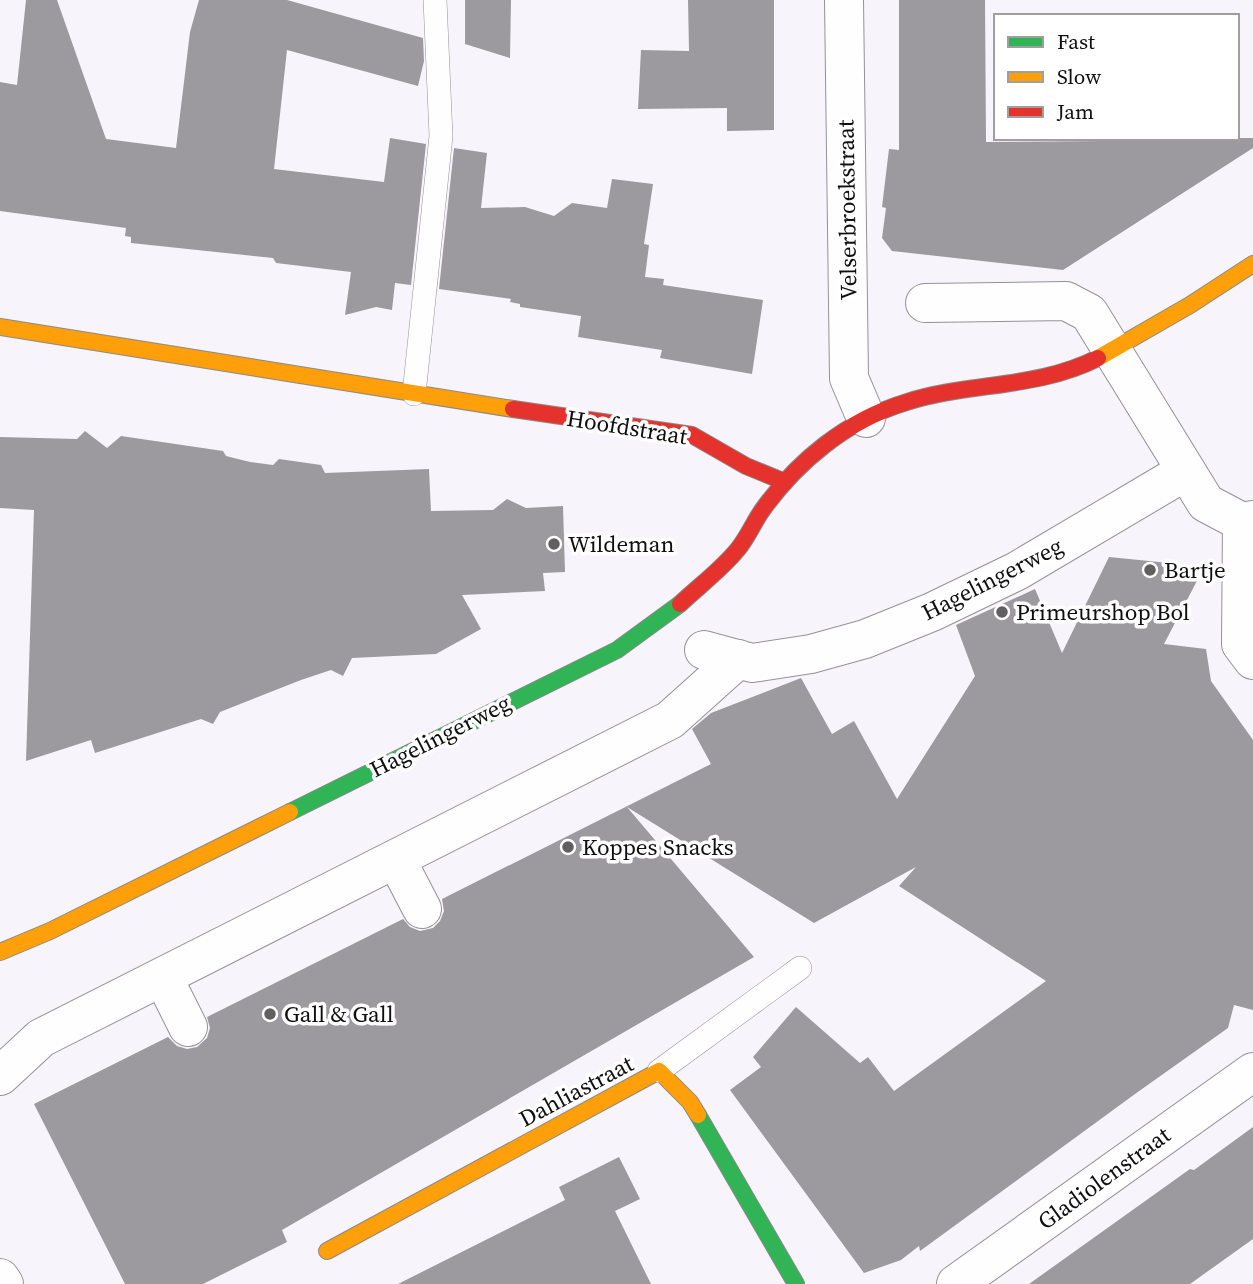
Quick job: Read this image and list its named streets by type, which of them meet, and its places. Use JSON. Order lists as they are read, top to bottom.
{
  "streets": {
    "main road": ["Hoofdstraat", "Hagelingerweg", "Dahliastraat"],
    "street": ["Velserbroekstraat", "Gladiolenstraat"]
  },
  "crossings": [
    ["Hoofdstraat", "Hagelingerweg"]
  ],
  "places": [
    "Wildeman",
    "Bartje",
    "Primeurshop Bol",
    "Koppes Snacks",
    "Gall & Gall"
  ],
  "legend": ["Fast", "Slow", "Jam"]
}
